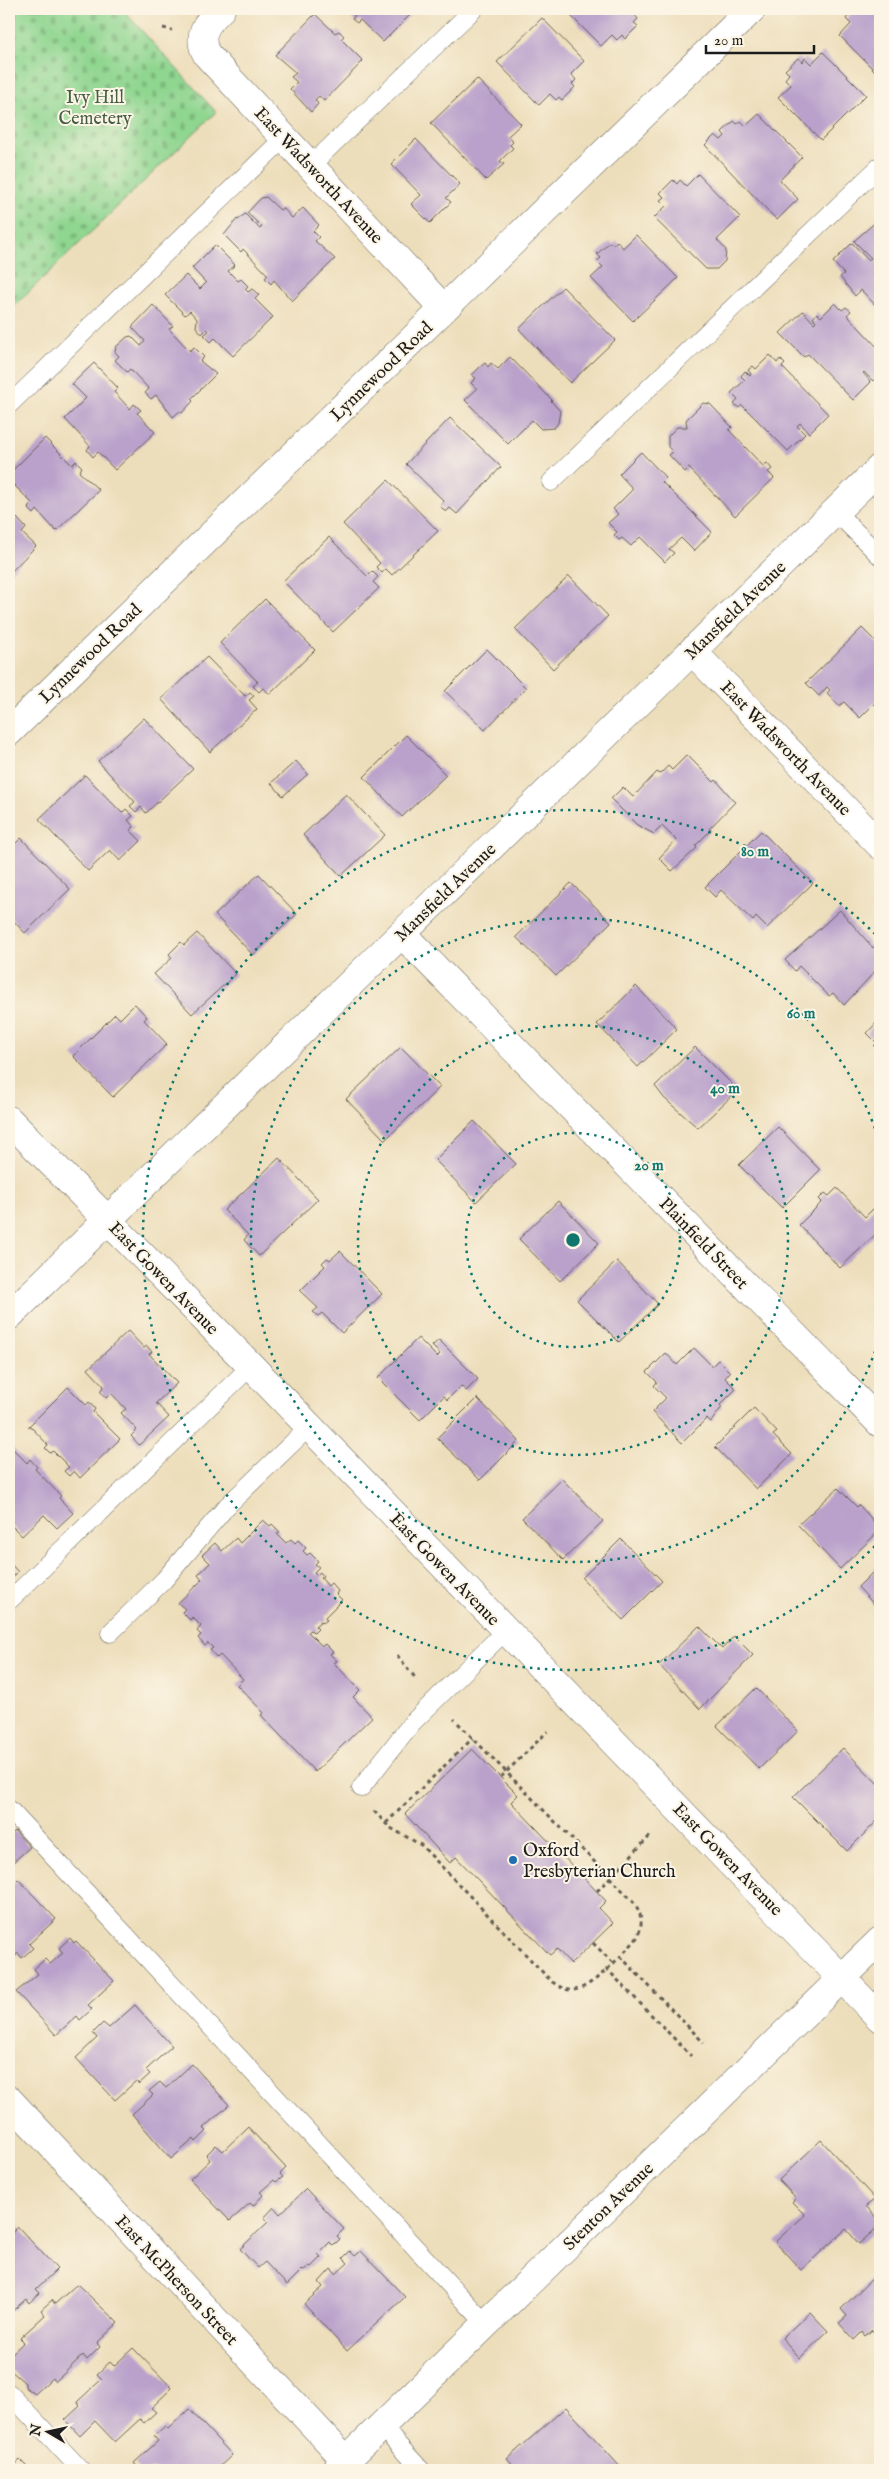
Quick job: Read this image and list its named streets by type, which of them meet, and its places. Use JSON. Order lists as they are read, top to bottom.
{
  "streets": {
    "street": [
      "East Wadsworth Avenue",
      "Lynnewood Road",
      "Mansfield Avenue",
      "Plainfield Street",
      "East Gowen Avenue",
      "Stenton Avenue",
      "East McPherson Street"
    ]
  },
  "crossings": [
    ["East Wadsworth Avenue", "Lynnewood Road"],
    ["East Wadsworth Avenue", "Mansfield Avenue"],
    ["Mansfield Avenue", "Plainfield Street"],
    ["Mansfield Avenue", "East Gowen Avenue"],
    ["East Gowen Avenue", "Stenton Avenue"],
    ["Stenton Avenue", "East McPherson Street"]
  ],
  "parks": ["Ivy Hill Cemetery"],
  "places": ["Oxford Presbyterian Church"],
  "scale_bar": "20 m",
  "north": "left",
  "rings": [
    "80 m",
    "60 m",
    "40 m",
    "20 m"
  ]
}
